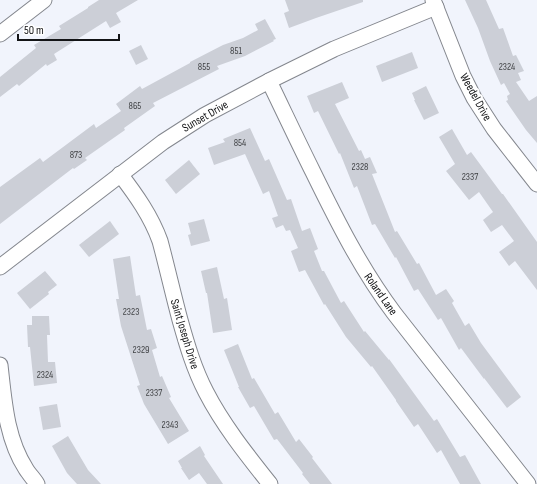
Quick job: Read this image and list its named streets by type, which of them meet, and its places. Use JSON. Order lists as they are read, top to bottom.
{
  "streets": {
    "street": [
      "Weedel Drive",
      "Sunset Drive",
      "Roland Lane",
      "Saint Joseph Drive"
    ]
  },
  "crossings": [
    ["Weedel Drive", "Sunset Drive"],
    ["Sunset Drive", "Roland Lane"],
    ["Sunset Drive", "Saint Joseph Drive"]
  ],
  "house_numbers": [
    "851",
    "855",
    "2324",
    "865",
    "854",
    "873",
    "2328",
    "2337",
    "2323",
    "2329",
    "2324",
    "2337",
    "2343"
  ],
  "scale_bar": "50 m"
}
